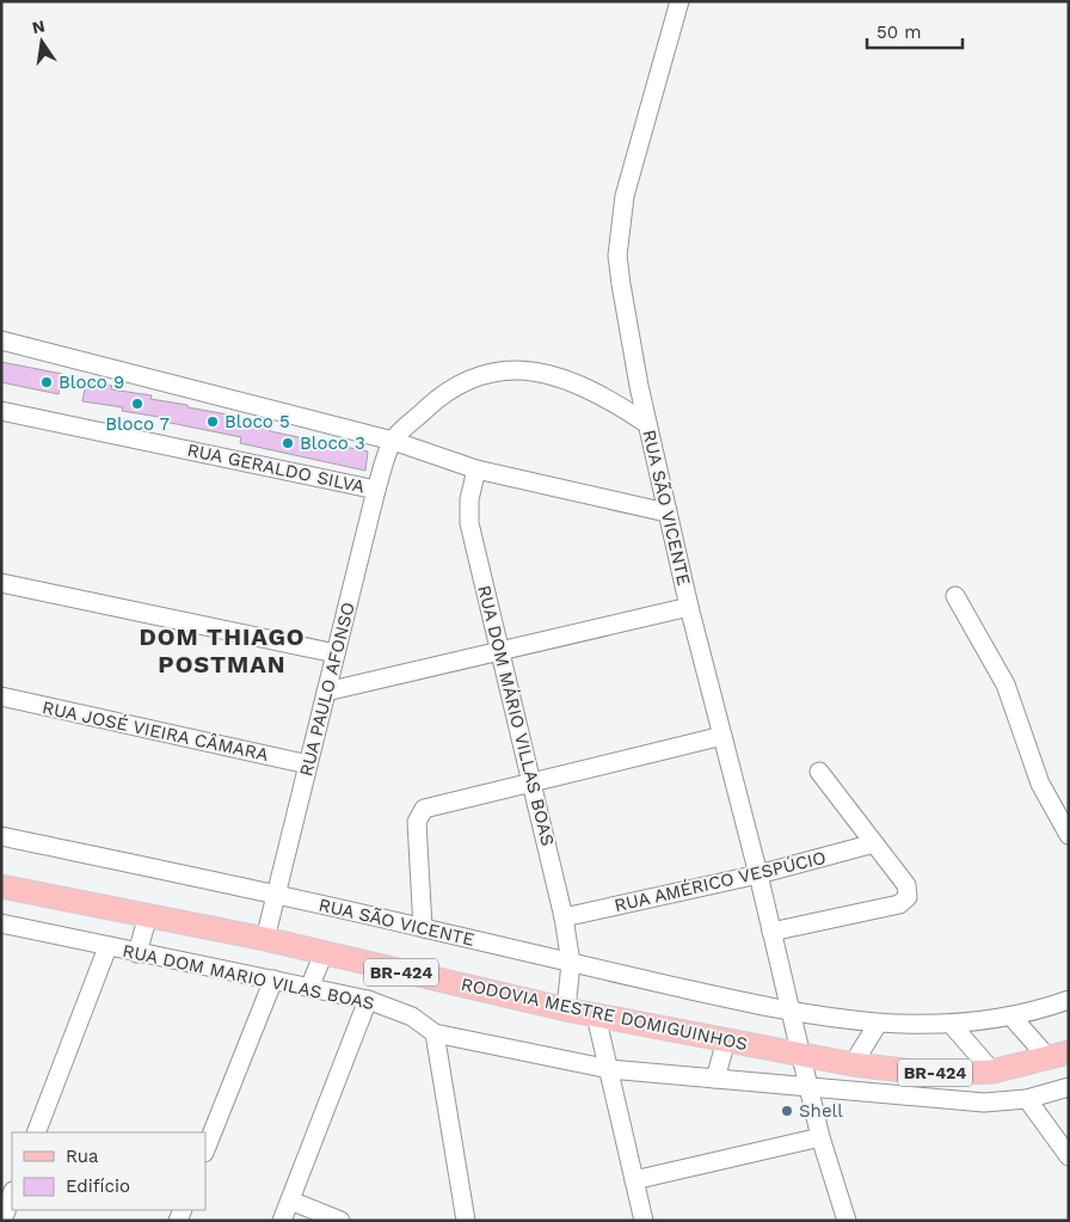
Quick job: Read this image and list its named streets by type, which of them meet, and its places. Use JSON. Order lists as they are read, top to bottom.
{
  "streets": {
    "main road": ["BR-424", "RODOVIA MESTRE DOMIGUINHOS"],
    "street": [
      "RUA GERALDO SILVA",
      "RUA SÃO VICENTE",
      "RUA PAULO AFONSO",
      "RUA DOM MÁRIO VILLAS BOAS",
      "RUA JOSÉ VIEIRA CÂMARA",
      "RUA AMÉRICO VESPÚCIO",
      "RUA DOM MARIO VILAS BOAS"
    ]
  },
  "crossings": [
    ["RUA GERALDO SILVA", "RUA PAULO AFONSO"],
    ["RUA SÃO VICENTE", "RUA PAULO AFONSO"],
    ["RUA SÃO VICENTE", "RUA DOM MÁRIO VILLAS BOAS"],
    ["RUA SÃO VICENTE", "RUA AMÉRICO VESPÚCIO"],
    ["RUA SÃO VICENTE", "RUA DOM MARIO VILAS BOAS"],
    ["RUA SÃO VICENTE", "RODOVIA MESTRE DOMIGUINHOS"],
    ["RUA PAULO AFONSO", "RUA JOSÉ VIEIRA CÂMARA"],
    ["RUA PAULO AFONSO", "RODOVIA MESTRE DOMIGUINHOS"],
    ["RUA DOM MÁRIO VILLAS BOAS", "RUA AMÉRICO VESPÚCIO"],
    ["RUA DOM MÁRIO VILLAS BOAS", "RODOVIA MESTRE DOMIGUINHOS"]
  ],
  "districts": ["DOM THIAGO POSTMAN"],
  "places": [
    "Bloco 9",
    "Bloco 7",
    "Bloco 5",
    "Bloco 3",
    "Shell"
  ],
  "legend": ["Rua", "Edifício"],
  "scale_bar": "50 m",
  "north": "top"
}
